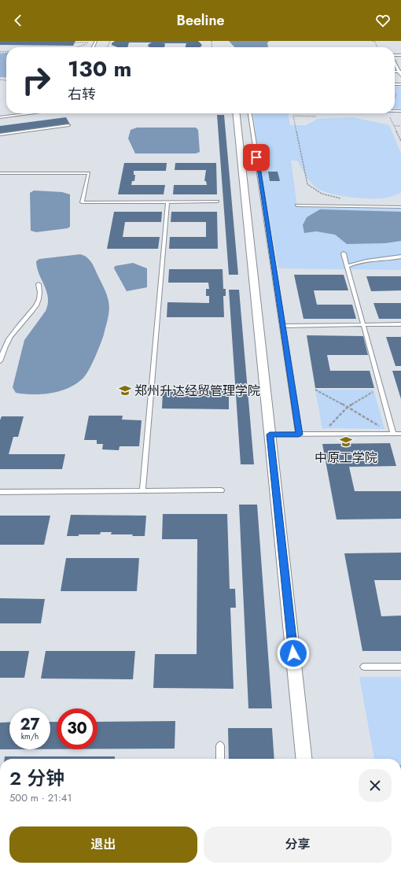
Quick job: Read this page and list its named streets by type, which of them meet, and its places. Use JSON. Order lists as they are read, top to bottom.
{
  "places": {
    "school or university": ["郑州升达经贸管理学院", "中原工学院"]
  },
  "page": {
    "header": "Beeline",
    "turn": ["130 m", "右转"],
    "speed": "27 km/h",
    "limit": "30",
    "heading": ["2 分钟", "500 m · 21:41"],
    "buttons": ["退出", "分享"]
  }
}
